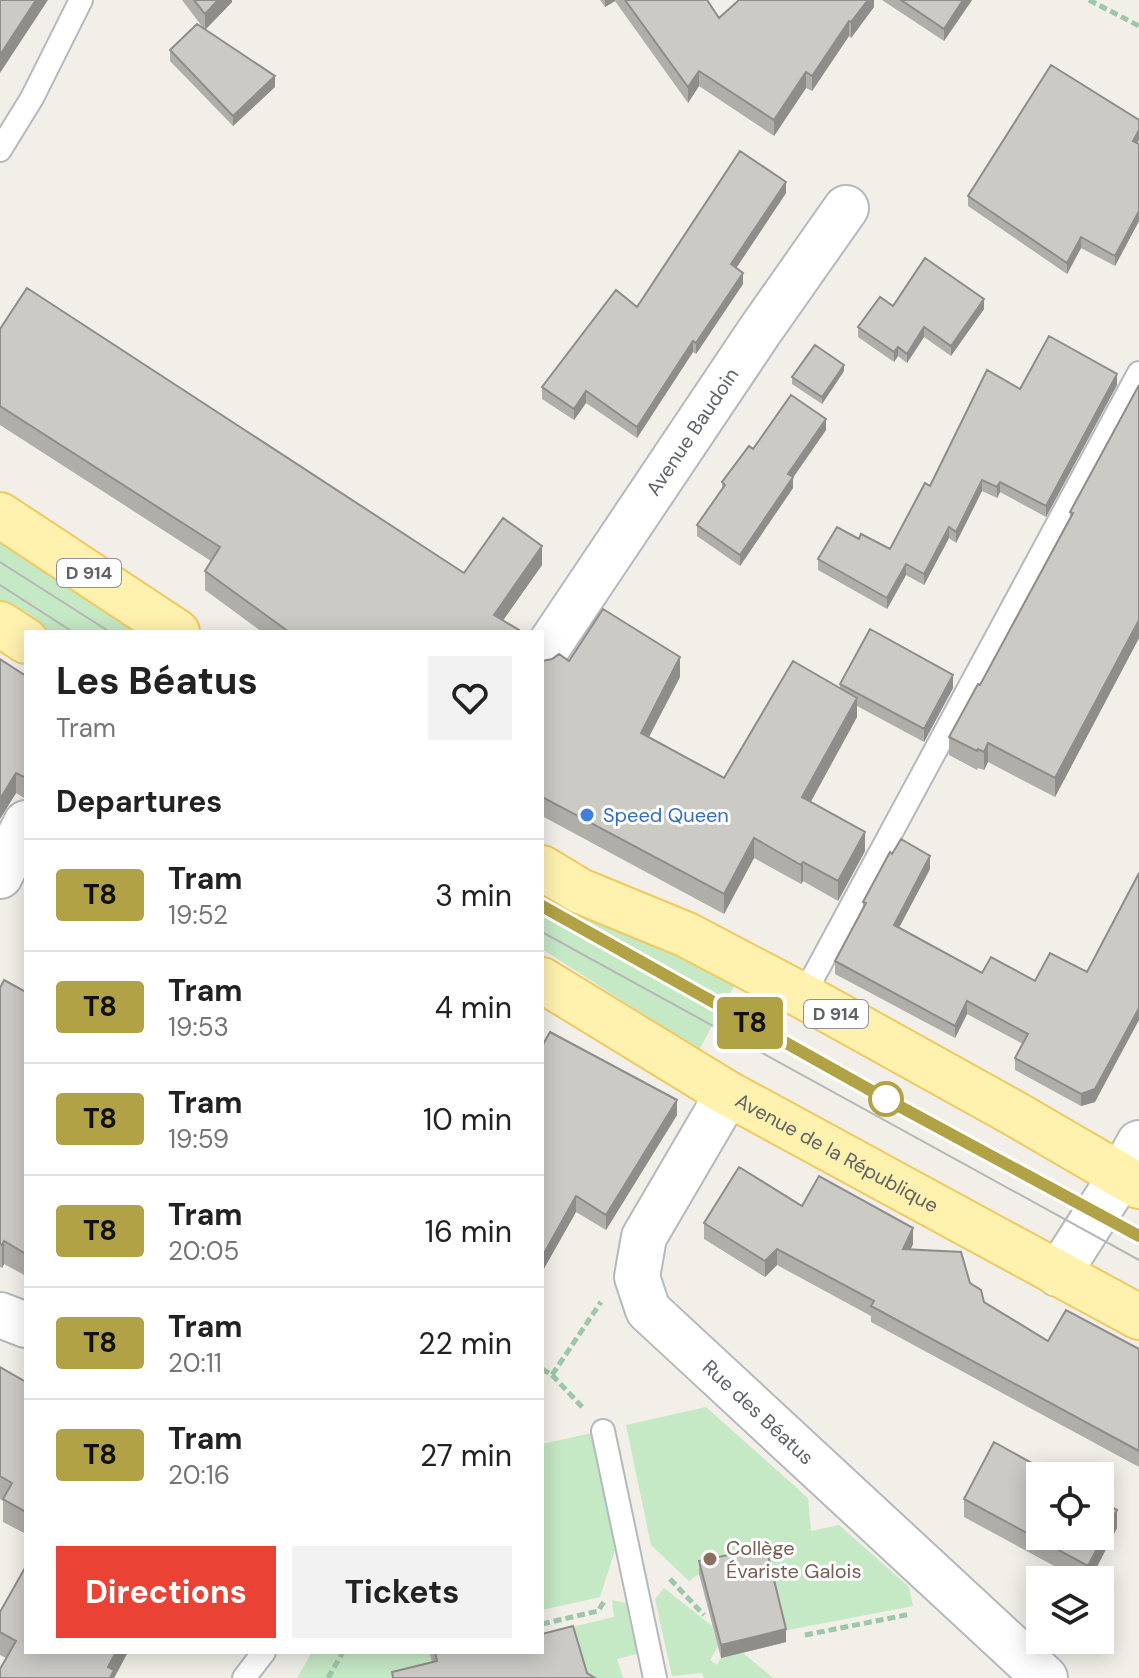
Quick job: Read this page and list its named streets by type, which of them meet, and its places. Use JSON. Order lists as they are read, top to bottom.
{
  "streets": {
    "main road": ["D 914", "Avenue de la République"],
    "street": ["Avenue Baudoin", "Rue des Béatus"]
  },
  "crossings": [
    ["Avenue de la République", "Rue des Béatus"]
  ],
  "places": ["Speed Queen", "Collège Évariste Galois"],
  "lines": ["tram line T8"],
  "page": {
    "on_map": "T8",
    "heading": [
      ["Les Béatus", "Tram"],
      "Departures"
    ],
    "list": [
      {
        "mark": "T8",
        "name": "Tram",
        "note": "19:52",
        "value": "3 min"
      },
      {
        "mark": "T8",
        "name": "Tram",
        "note": "19:53",
        "value": "4 min"
      },
      {
        "mark": "T8",
        "name": "Tram",
        "note": "19:59",
        "value": "10 min"
      },
      {
        "mark": "T8",
        "name": "Tram",
        "note": "20:05",
        "value": "16 min"
      },
      {
        "mark": "T8",
        "name": "Tram",
        "note": "20:11",
        "value": "22 min"
      },
      {
        "mark": "T8",
        "name": "Tram",
        "note": "20:16",
        "value": "27 min"
      }
    ],
    "buttons": ["Directions", "Tickets"]
  }
}
